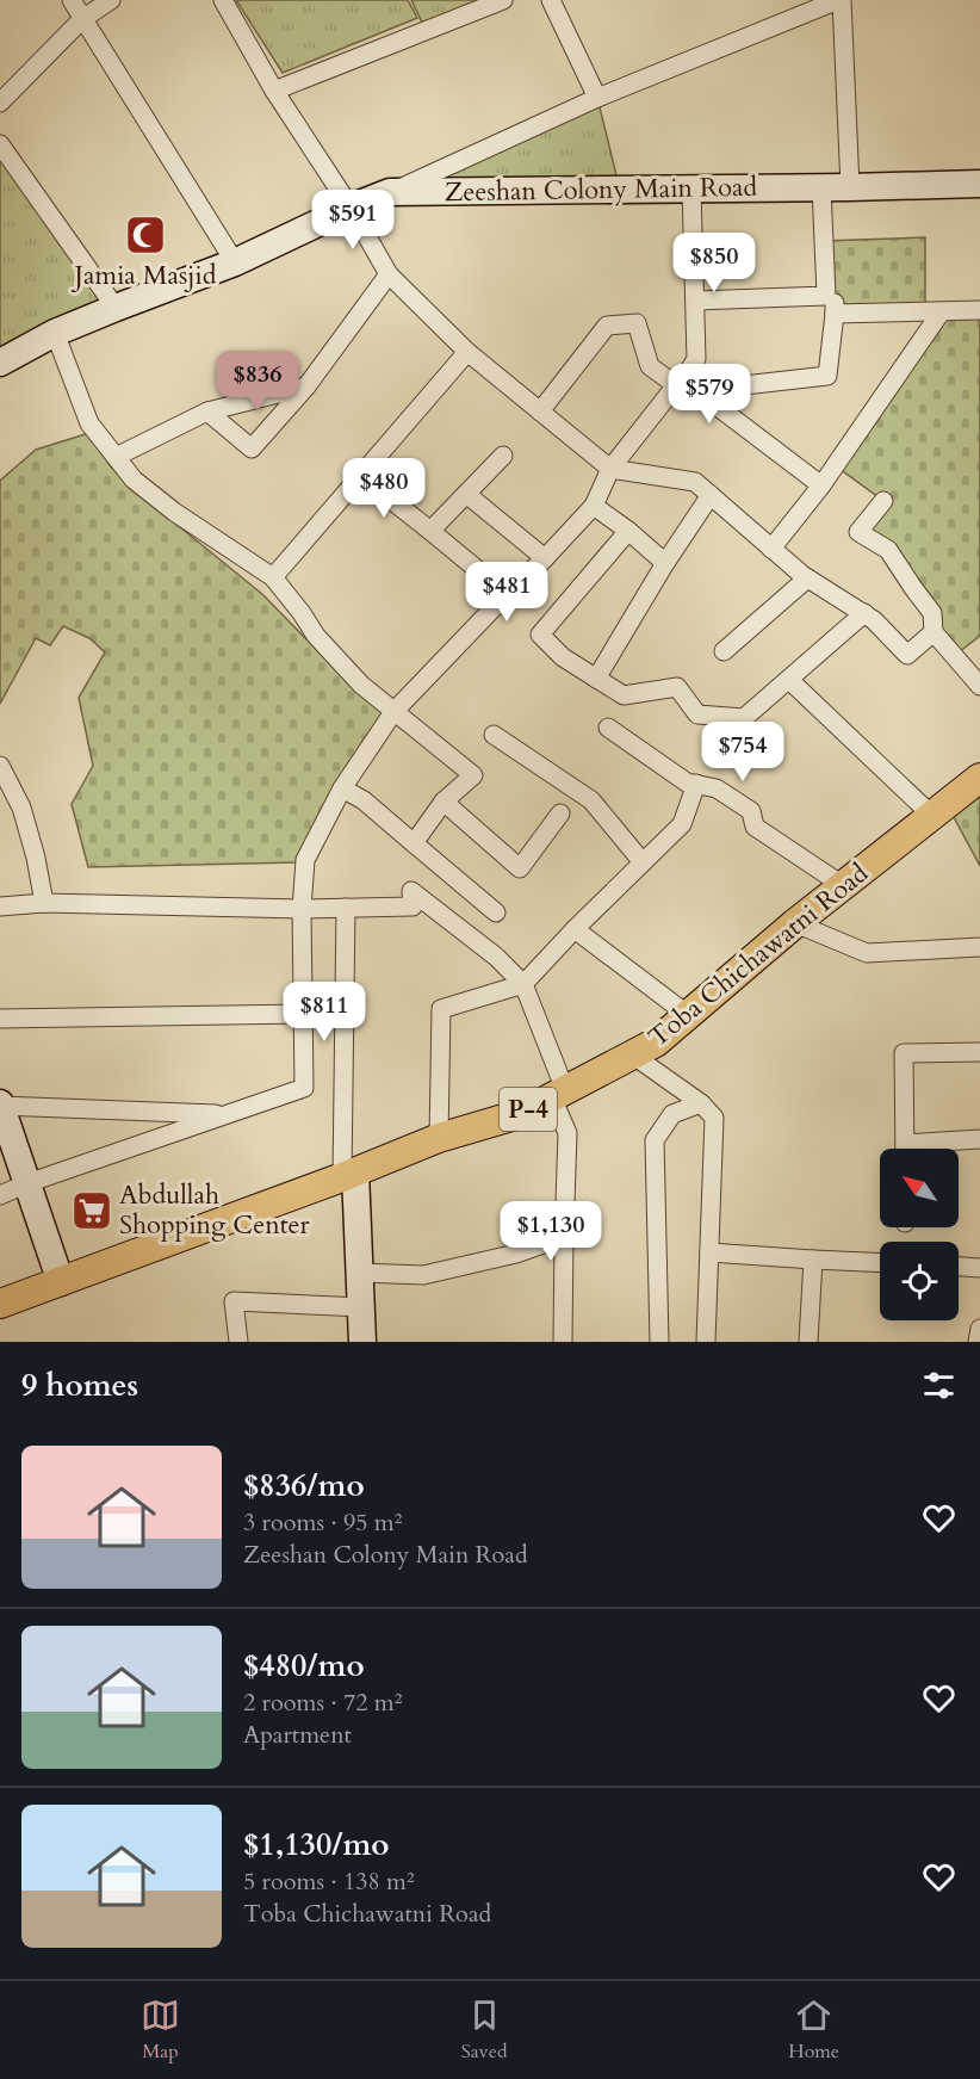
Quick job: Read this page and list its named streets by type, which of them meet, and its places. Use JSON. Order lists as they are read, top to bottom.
{
  "streets": {
    "main road": ["Toba Chichawatni Road", "P-4"],
    "street": ["Zeeshan Colony Main Road"]
  },
  "places": {
    "mosque": ["Jamia Masjid"],
    "supermarket": ["Abdullah Shopping Center"]
  },
  "north": "top left",
  "page": {
    "price": [
      "$591",
      "$850",
      "$836",
      "$579",
      "$480",
      "$481",
      "$754",
      "$811",
      "$1,130"
    ],
    "heading": "9 homes",
    "list": [
      {
        "name": "$836/mo",
        "note": "3 rooms · 95 m² · Zeeshan Colony Main Road"
      },
      {
        "name": "$480/mo",
        "note": "2 rooms · 72 m² · Apartment"
      },
      {
        "name": "$1,130/mo",
        "note": "5 rooms · 138 m² · Toba Chichawatni Road"
      }
    ],
    "tabs": ["Map", "Saved", "Home"]
  }
}
